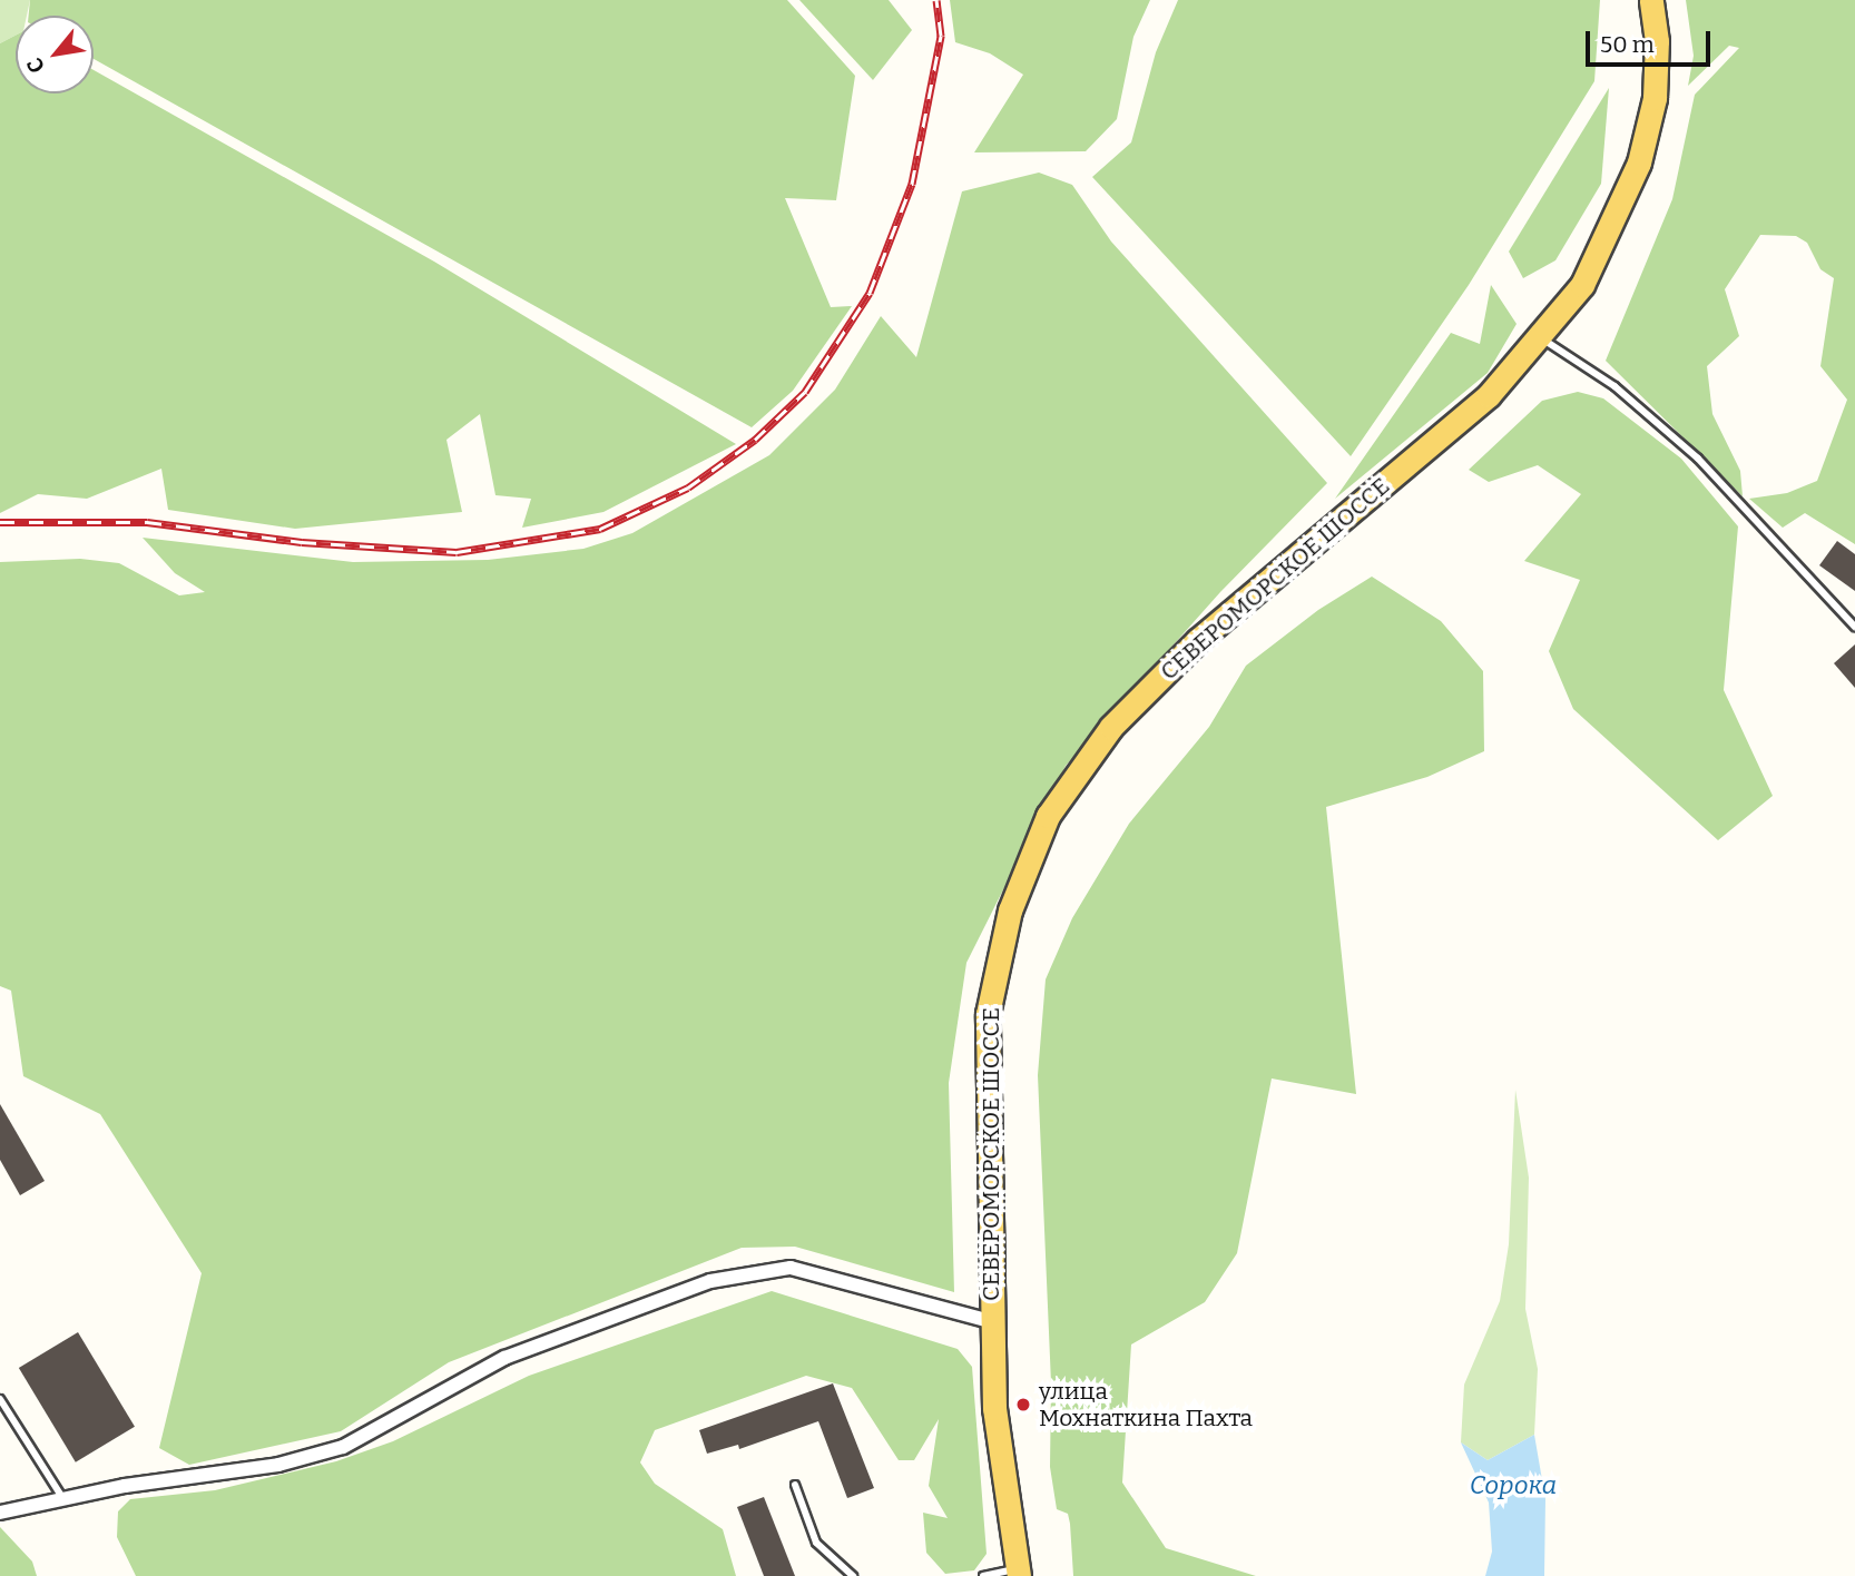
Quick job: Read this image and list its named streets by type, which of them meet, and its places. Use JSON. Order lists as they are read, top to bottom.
{
  "streets": {
    "main road": ["СЕВЕРОМОРСКОЕ ШОССЕ"]
  },
  "water": ["Сорока"],
  "places": ["улица Мохнаткина Пахта"],
  "scale_bar": "50 m",
  "north": "bottom left"
}
